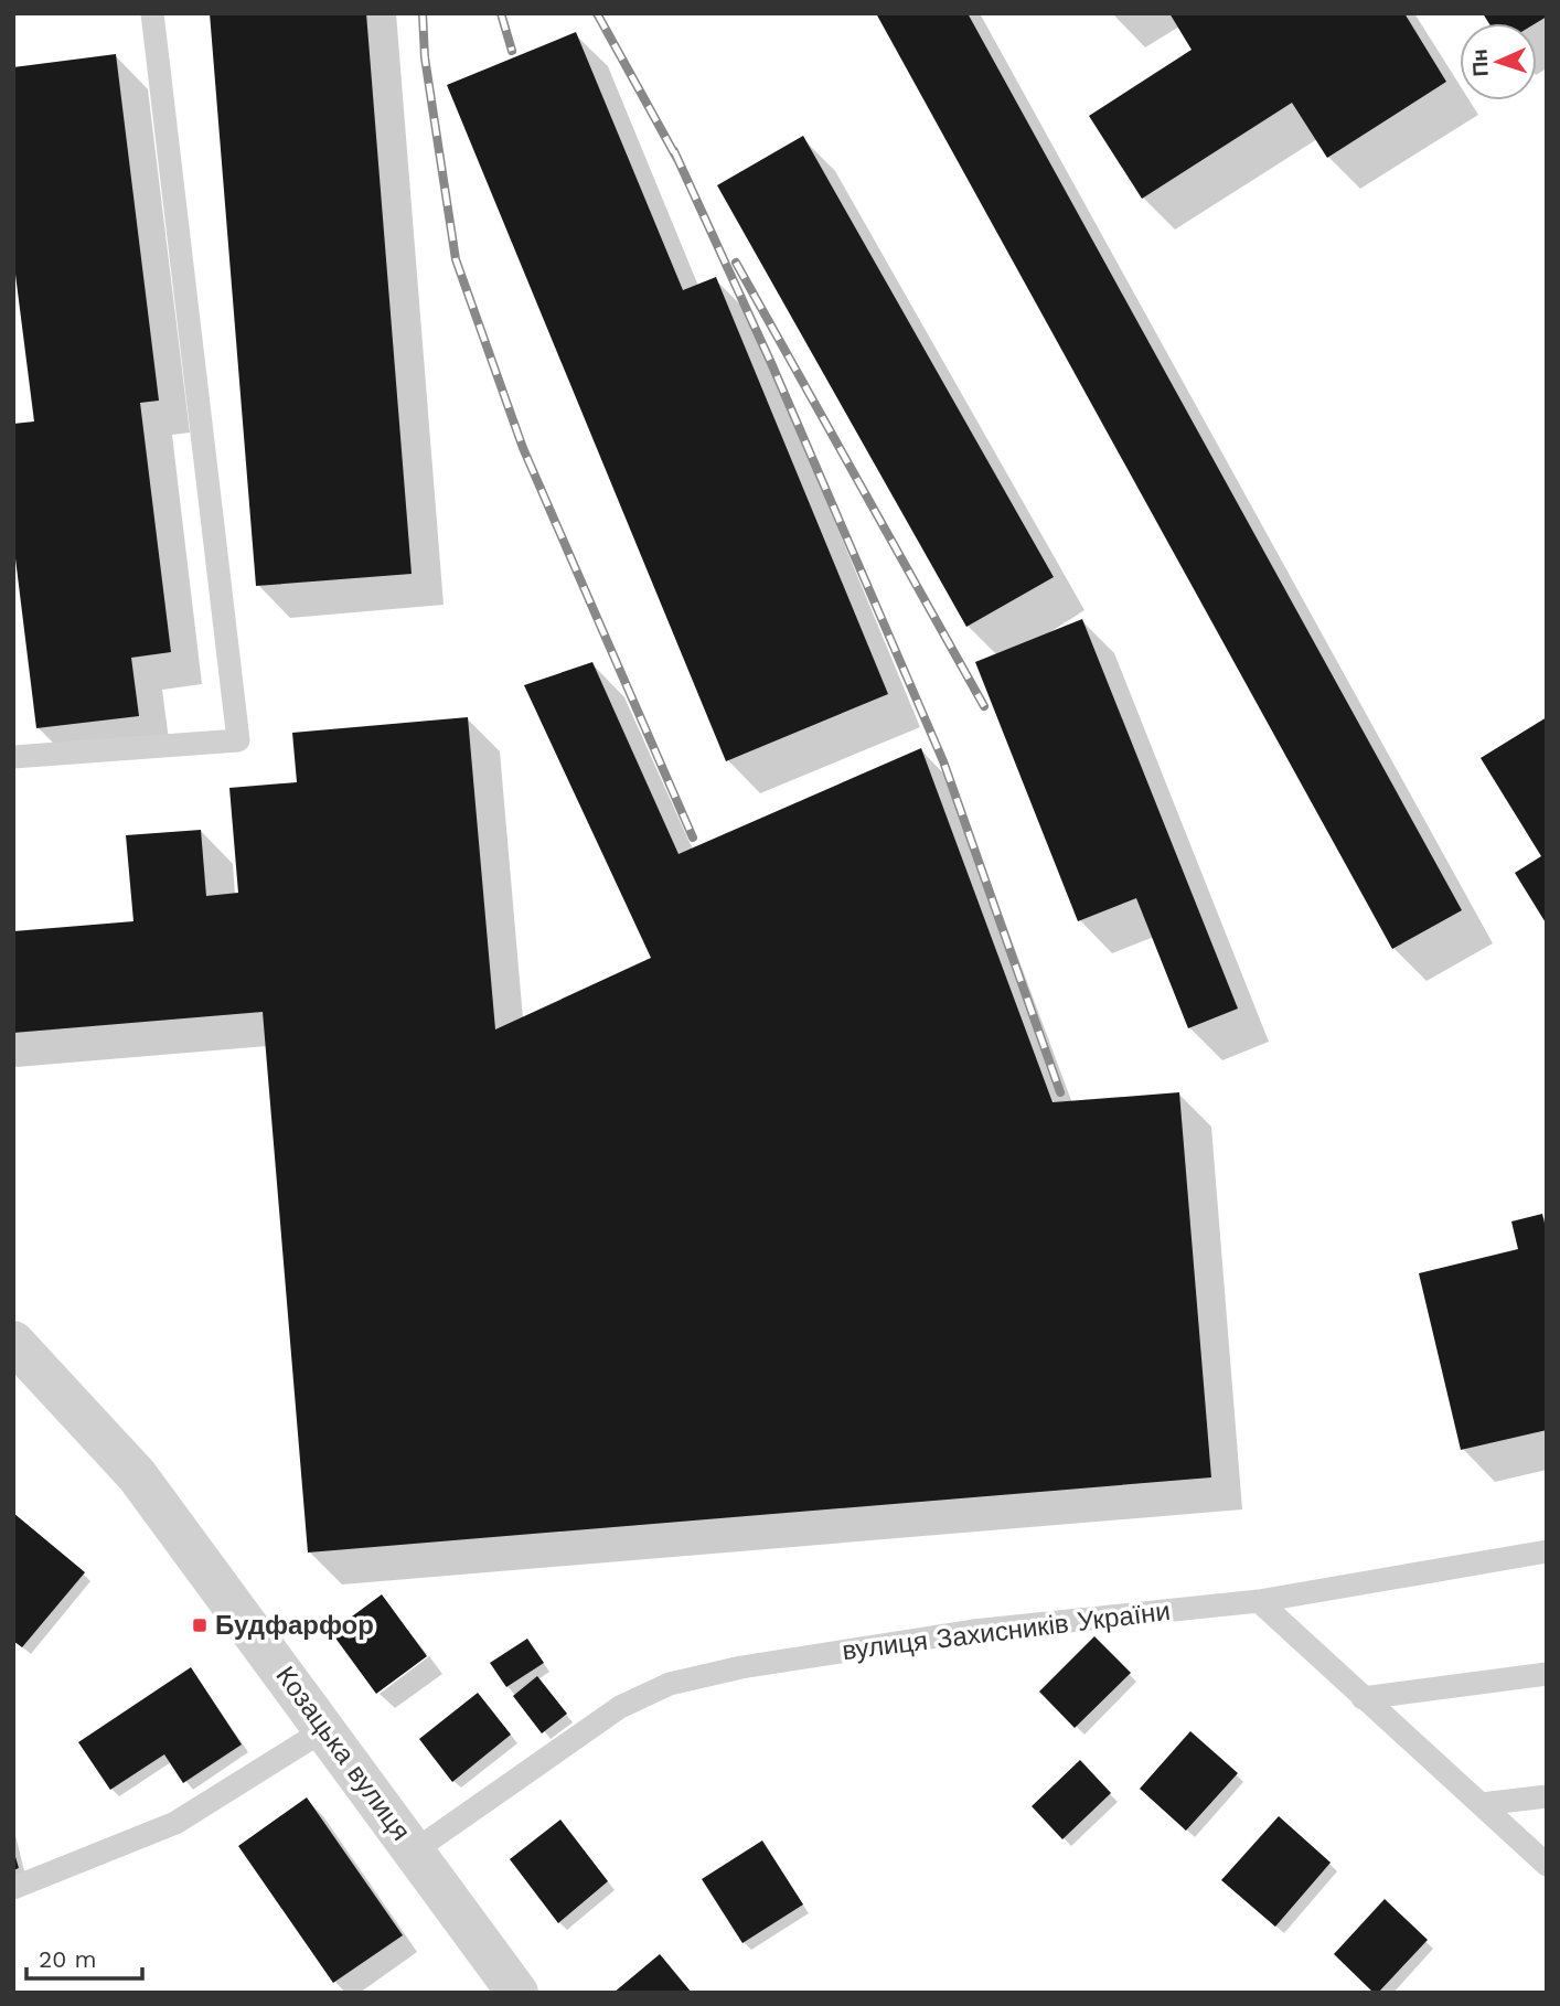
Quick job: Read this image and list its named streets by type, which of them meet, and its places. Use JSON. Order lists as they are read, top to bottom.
{
  "streets": {
    "street": ["Козацька вулиця"],
    "lane": ["вулиця Захисників України"]
  },
  "crossings": [
    ["вулиця Захисників України", "Козацька вулиця"]
  ],
  "places": {
    "transit": ["Будфарфор"]
  },
  "scale_bar": "20 m",
  "north": "left"
}
